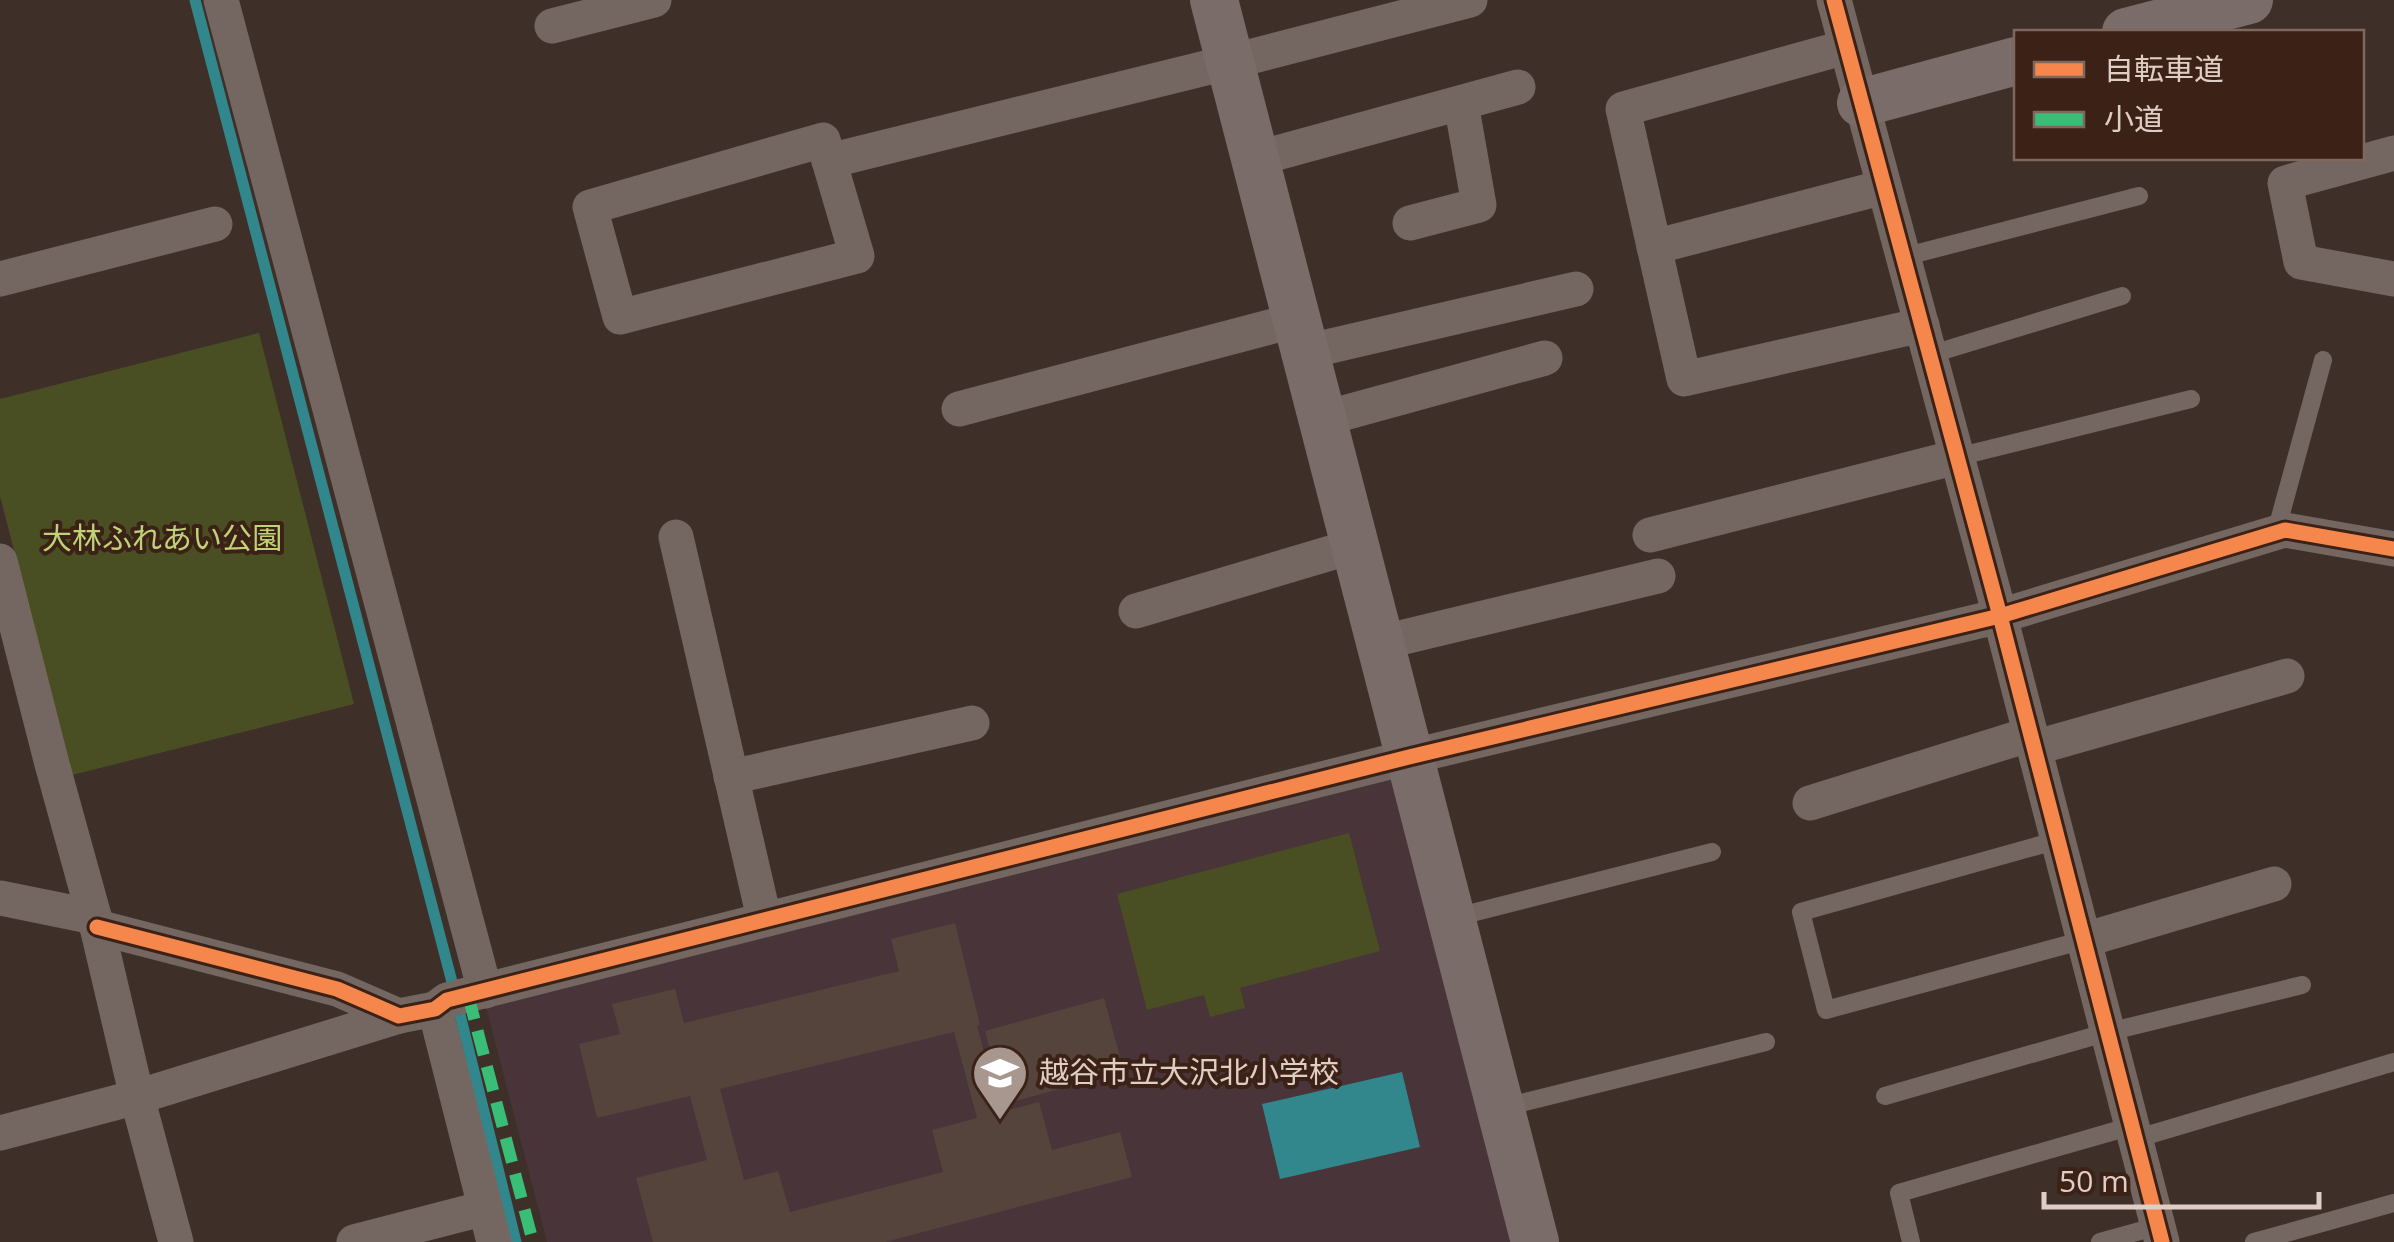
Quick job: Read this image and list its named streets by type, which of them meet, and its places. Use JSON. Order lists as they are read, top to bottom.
{
  "parks": ["大林ふれあい公園"],
  "places": {
    "school or university": ["越谷市立大沢北小学校"]
  },
  "legend": ["自転車道", "小道"],
  "scale_bar": "50 m"
}
